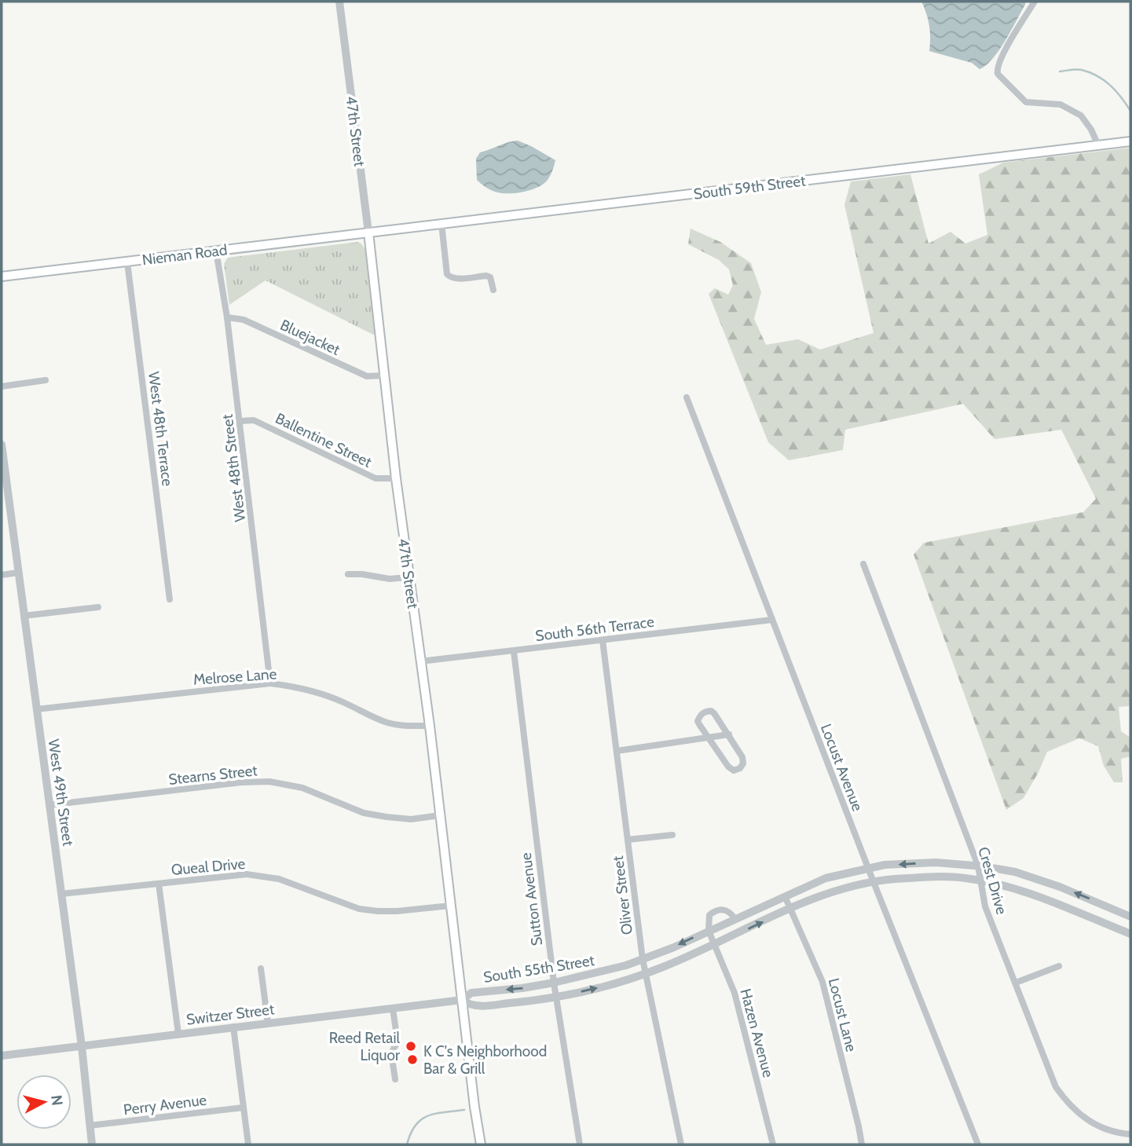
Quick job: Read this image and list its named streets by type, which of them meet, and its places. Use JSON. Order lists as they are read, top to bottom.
{
  "streets": {
    "main road": ["47th Street", "South 59th Street", "Nieman Road"],
    "street": [
      "Bluejacket",
      "West 48th Terrace",
      "Ballentine Street",
      "West 48th Street",
      "South 56th Terrace",
      "Melrose Lane",
      "Locust Avenue",
      "Stearns Street",
      "West 49th Street",
      "Queal Drive",
      "Crest Drive",
      "Oliver Street",
      "Sutton Avenue",
      "South 55th Street",
      "Switzer Street",
      "Locust Lane",
      "Hazen Avenue",
      "Perry Avenue"
    ]
  },
  "crossings": [
    ["47th Street", "South 59th Street"],
    ["47th Street", "Nieman Road"],
    ["47th Street", "Bluejacket"],
    ["47th Street", "Ballentine Street"],
    ["47th Street", "South 56th Terrace"],
    ["47th Street", "Melrose Lane"],
    ["47th Street", "Stearns Street"],
    ["47th Street", "Queal Drive"],
    ["47th Street", "South 55th Street"],
    ["47th Street", "Switzer Street"],
    ["South 59th Street", "Nieman Road"],
    ["Nieman Road", "West 48th Terrace"],
    ["Nieman Road", "West 48th Street"],
    ["Bluejacket", "West 48th Street"],
    ["Ballentine Street", "West 48th Street"],
    ["West 48th Street", "Melrose Lane"],
    ["South 56th Terrace", "Locust Avenue"],
    ["South 56th Terrace", "Oliver Street"],
    ["South 56th Terrace", "Sutton Avenue"],
    ["Melrose Lane", "West 49th Street"],
    ["Locust Avenue", "South 55th Street"],
    ["Stearns Street", "West 49th Street"],
    ["West 49th Street", "Queal Drive"],
    ["West 49th Street", "Switzer Street"],
    ["West 49th Street", "Perry Avenue"],
    ["Crest Drive", "South 55th Street"],
    ["Oliver Street", "South 55th Street"],
    ["Sutton Avenue", "South 55th Street"],
    ["South 55th Street", "Switzer Street"],
    ["South 55th Street", "Locust Lane"],
    ["South 55th Street", "Hazen Avenue"]
  ],
  "places": ["Reed Retail Liquor", "K C's Neighborhood Bar & Grill"],
  "north": "right"
}
